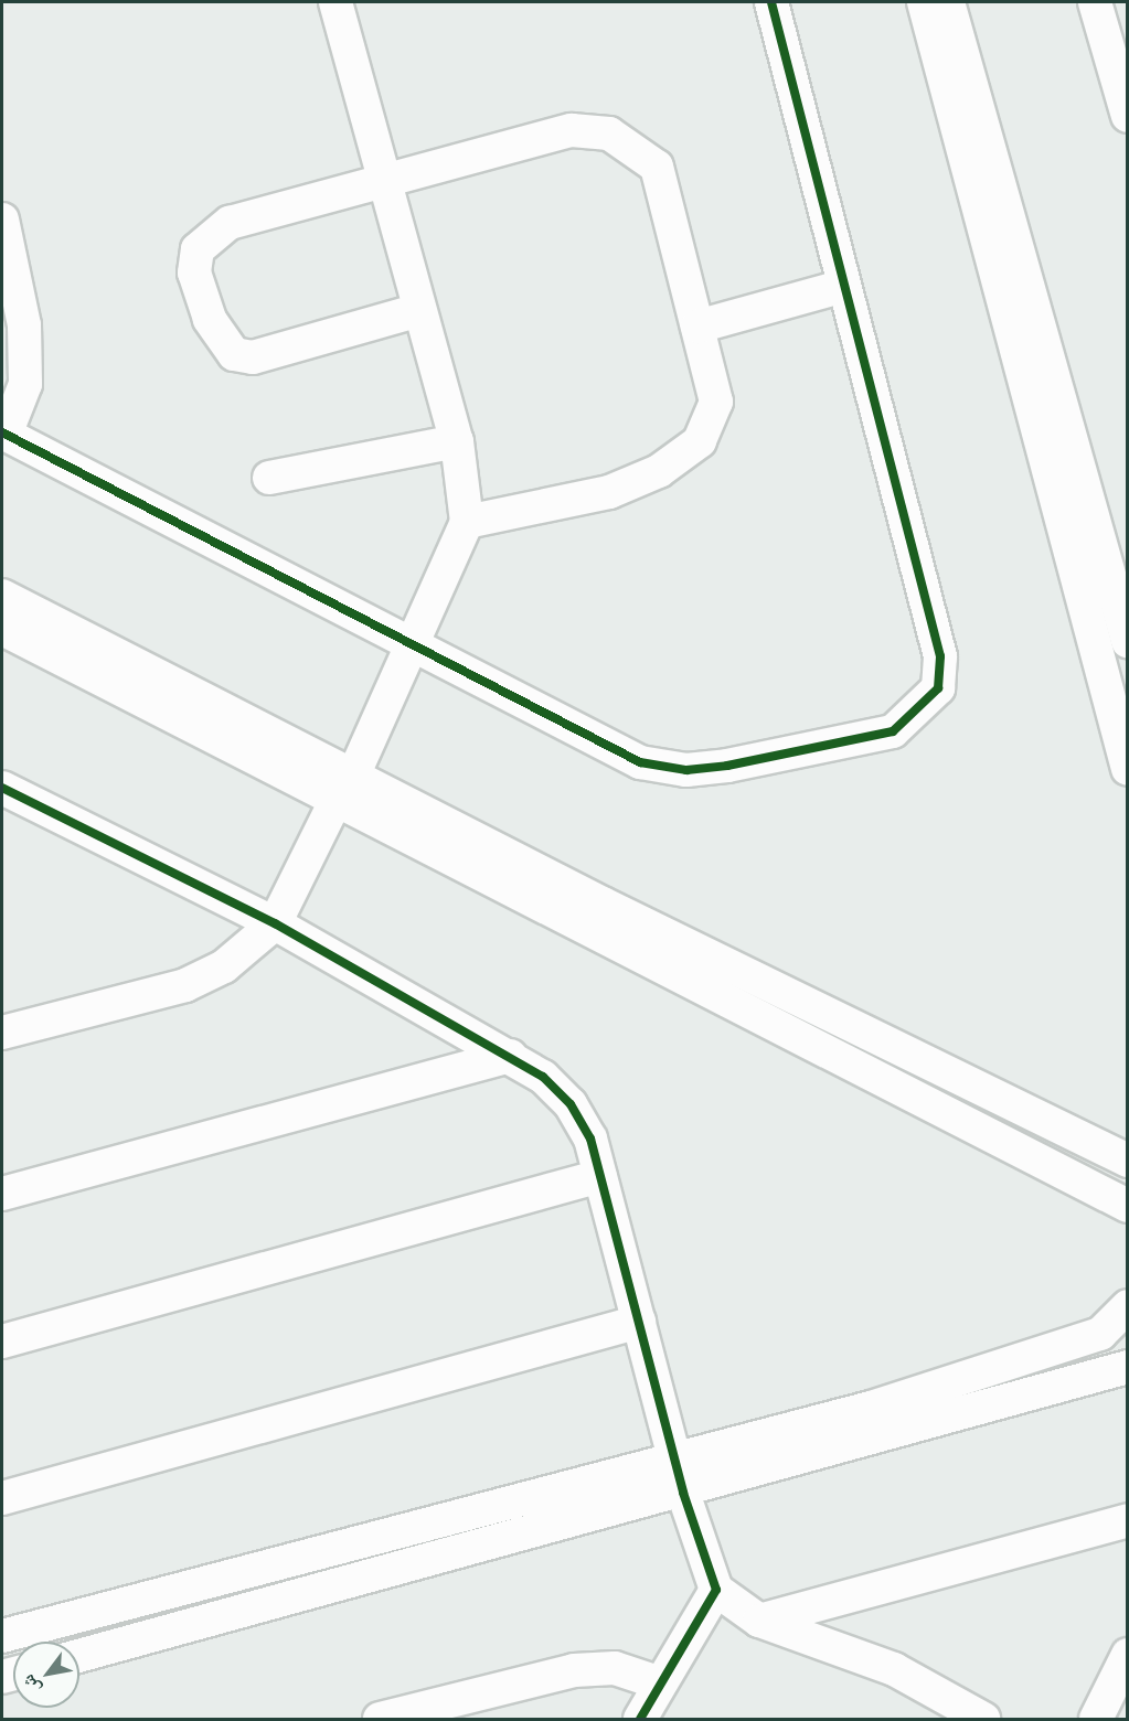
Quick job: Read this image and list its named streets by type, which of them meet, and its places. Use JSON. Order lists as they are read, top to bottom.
{
  "north": "bottom left"
}
